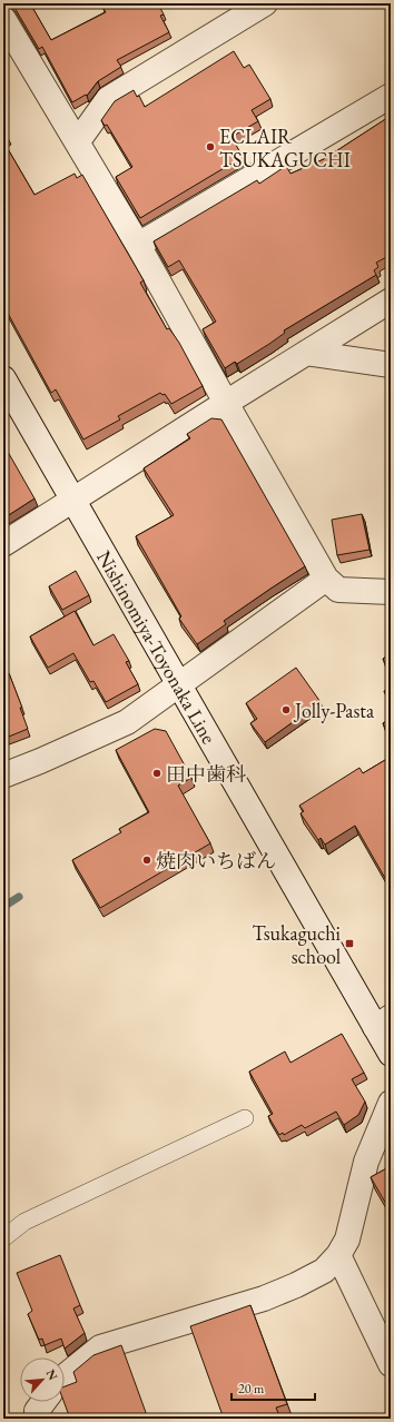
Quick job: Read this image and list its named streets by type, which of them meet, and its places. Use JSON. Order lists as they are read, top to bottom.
{
  "streets": {
    "street": ["Nishinomiya-Toyonaka Line"]
  },
  "places": {
    "other": [
      "ECLAIR TSUKAGUCHI",
      "Jolly-Pasta",
      "田中歯科",
      "焼肉いちばん"
    ],
    "transit": ["Tsukaguchi school"]
  },
  "scale_bar": "20 m",
  "north": "top right"
}
